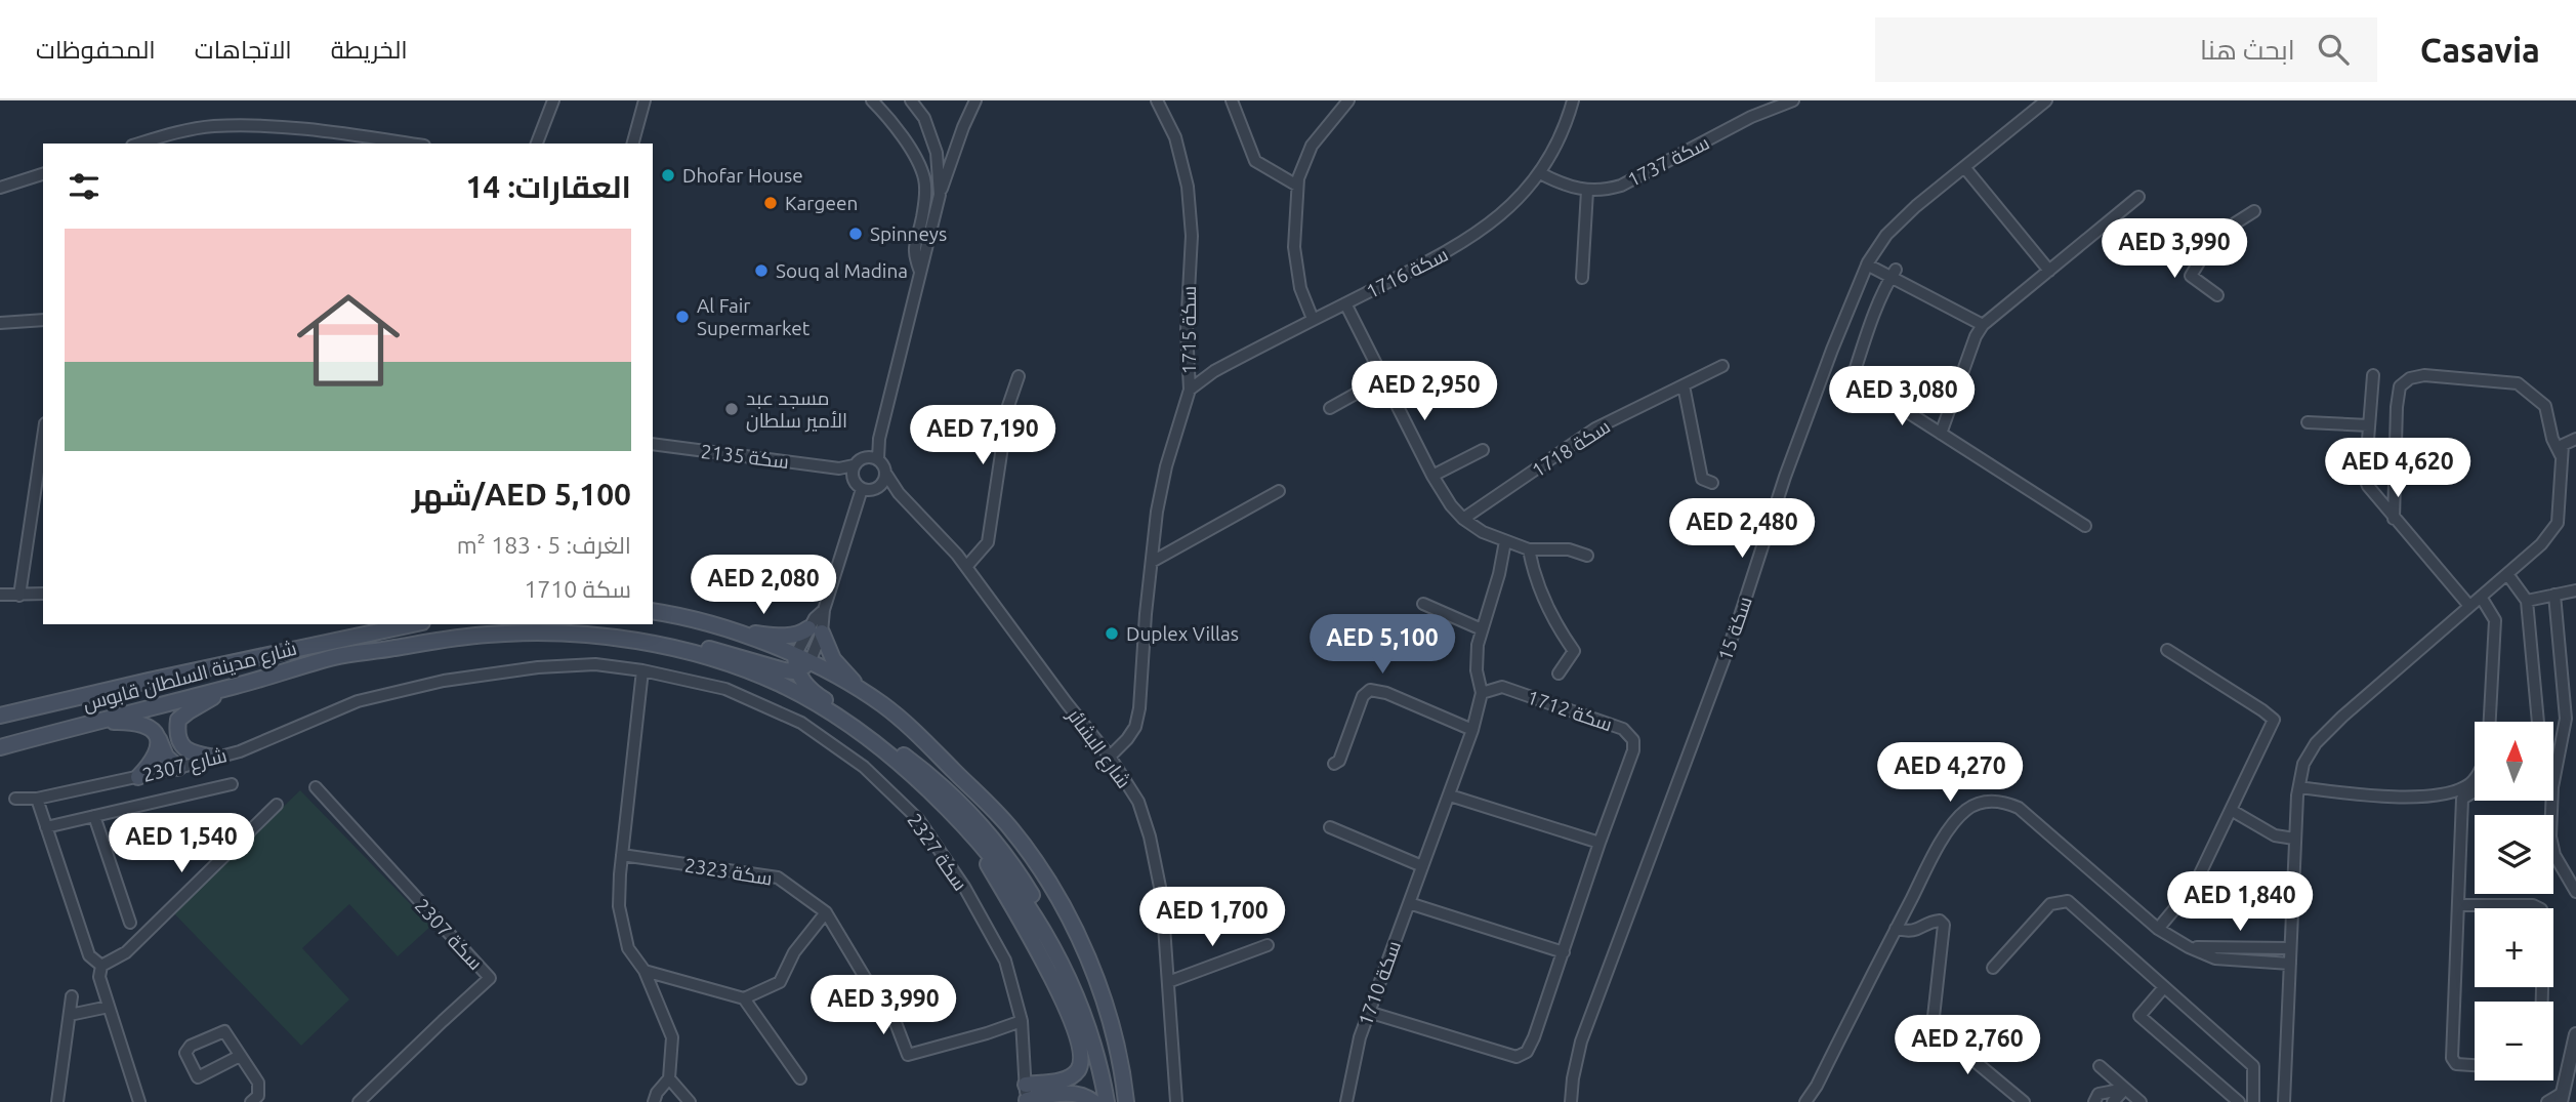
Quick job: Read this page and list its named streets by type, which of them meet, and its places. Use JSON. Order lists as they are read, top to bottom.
{
  "streets": {
    "main road": ["شارع مدينة السلطان قابوس"],
    "street": [
      "سكة 1737",
      "سكة 1716",
      "سكة 1715",
      "سكة 1718",
      "سكة 2135",
      "سكة 15",
      "سكة 1712",
      "شارع البشائر",
      "2307 شارع",
      "سكة 2327",
      "سكة 2323",
      "سكة 2307",
      "سكة 1710"
    ]
  },
  "crossings": [
    ["سكة 1737", "سكة 1716"],
    ["سكة 1716", "سكة 1715"],
    ["سكة 1715", "شارع البشائر"],
    ["سكة 2135", "شارع البشائر"],
    ["سكة 1712", "سكة 1710"],
    ["2307 شارع", "سكة 2327"],
    ["سكة 2327", "سكة 2323"]
  ],
  "places": [
    "Dhofar House",
    "Kargeen",
    "Spinneys",
    "Souq al Madina",
    "Al Fair Supermarket",
    "مسجد عبد الأمير سلطان",
    "Duplex Villas"
  ],
  "north": "top",
  "page": {
    "header": "Casavia",
    "search": "ابحث هنا",
    "nav": ["الخريطة", "الاتجاهات", "المحفوظات"],
    "heading": "العقارات: 14",
    "price": [
      "AED 3,990",
      "AED 2,950",
      "AED 3,080",
      "AED 7,190",
      "AED 4,620",
      "AED 2,480",
      "AED 2,080",
      "AED 5,100",
      "AED 4,270",
      "AED 1,540",
      "AED 1,840",
      "AED 1,700",
      "AED 3,990",
      "AED 2,760"
    ],
    "list": [
      {
        "name": "AED 5,100/شهر",
        "note": "الغرف: 5 · 183 m² · سكة 1710"
      }
    ],
    "map_buttons": ["+", "−"]
  }
}
